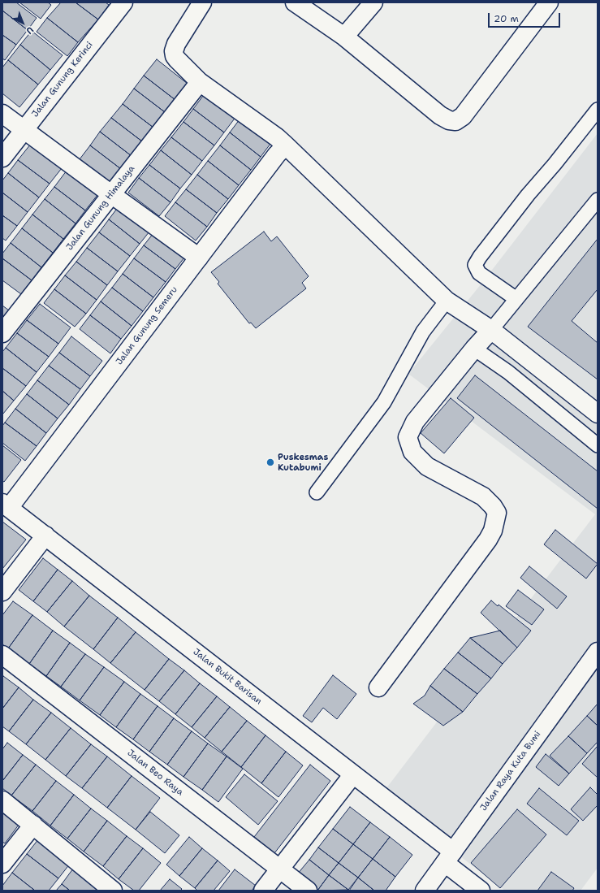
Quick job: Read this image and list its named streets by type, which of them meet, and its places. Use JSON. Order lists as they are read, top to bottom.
{
  "streets": {
    "street": [
      "Jalan Gunung Kerinci",
      "Jalan Gunung Himalaya",
      "Jalan Gunung Semeru",
      "Jalan Bukit Barisan",
      "Jalan Raya Kuta Bumi",
      "Jalan Beo Raya"
    ]
  },
  "crossings": [
    ["Jalan Gunung Semeru", "Jalan Bukit Barisan"],
    ["Jalan Bukit Barisan", "Jalan Raya Kuta Bumi"]
  ],
  "places": ["Puskesmas Kutabumi"],
  "scale_bar": "20 m",
  "north": "bottom right"
}
